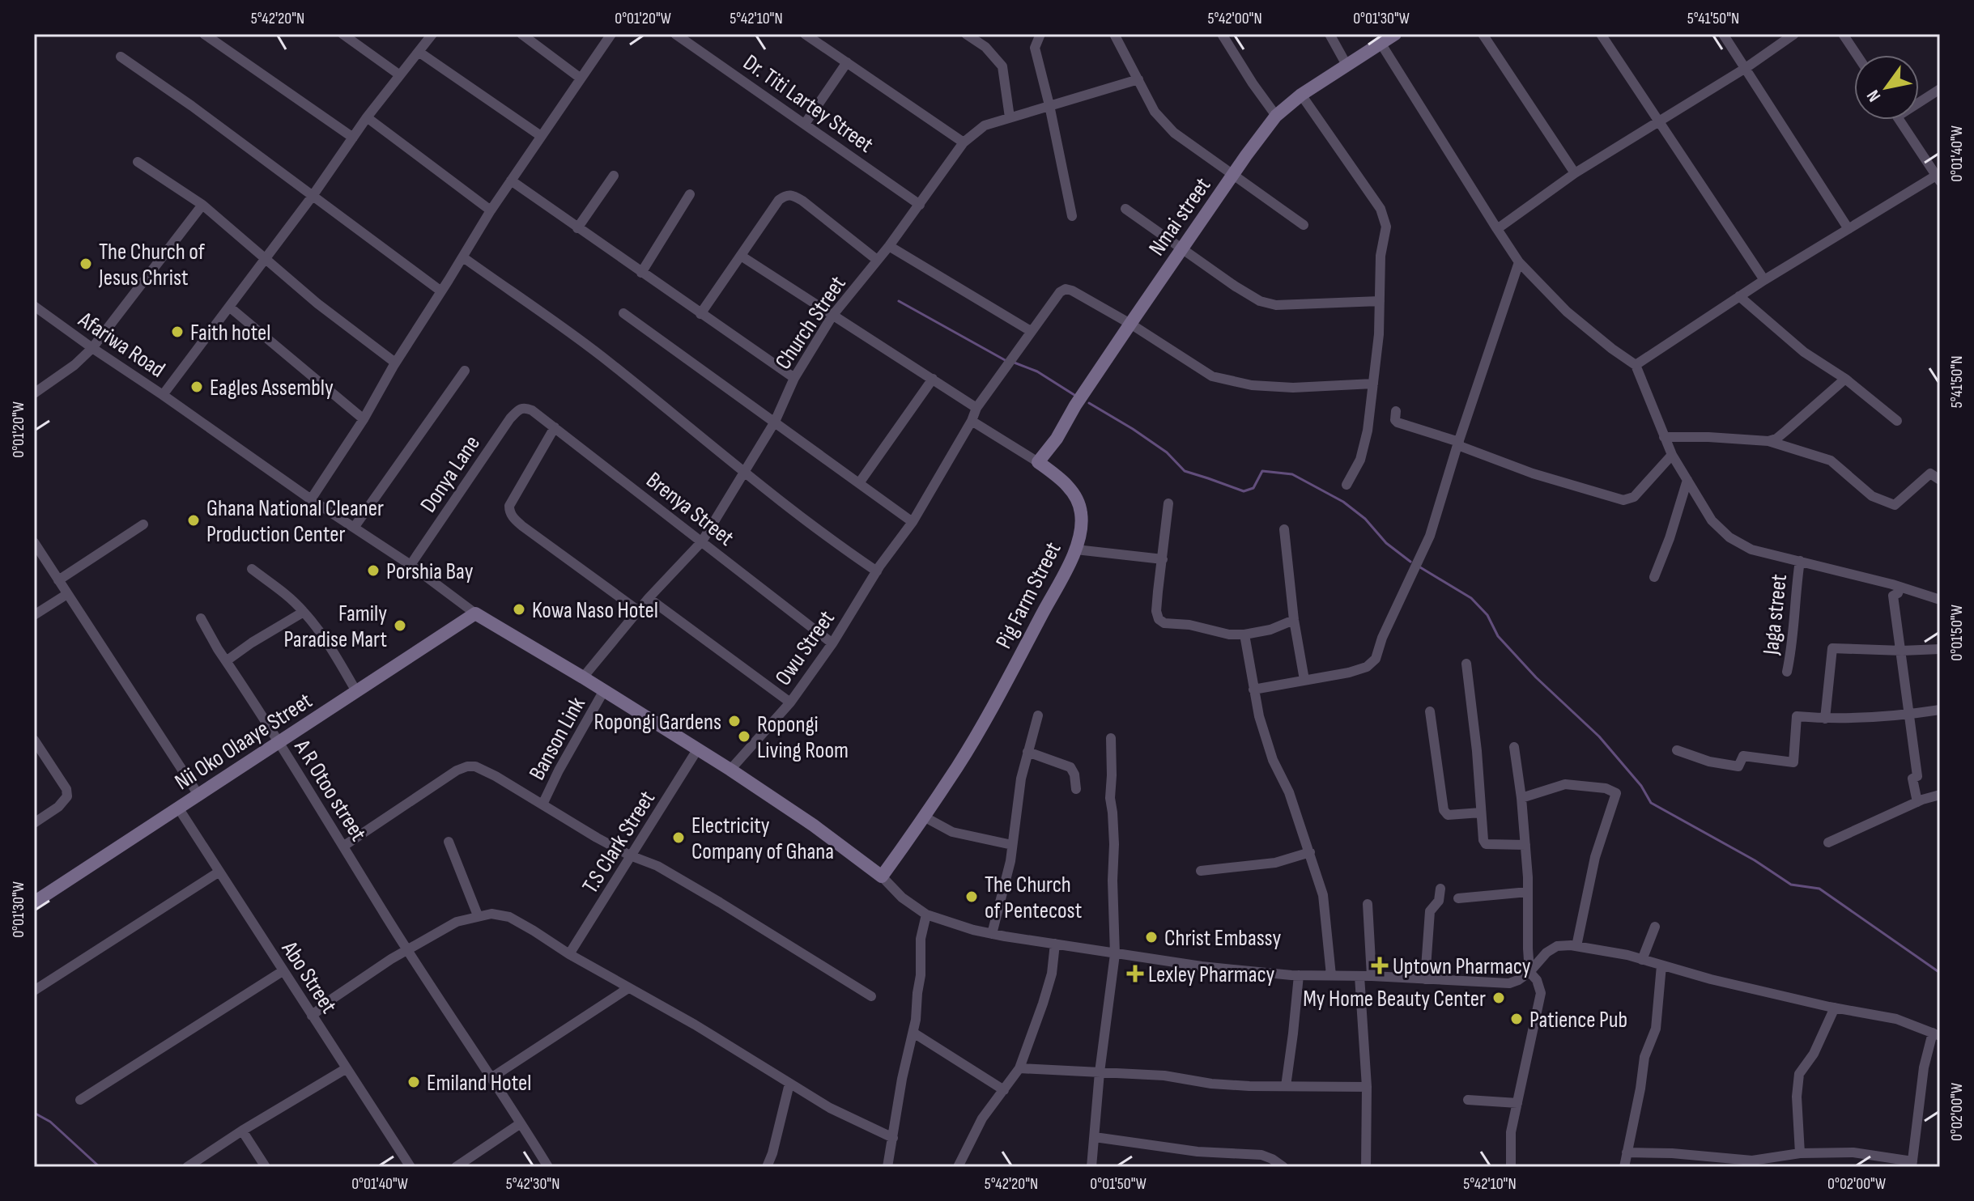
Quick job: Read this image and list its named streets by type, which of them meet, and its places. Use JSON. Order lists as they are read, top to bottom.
{
  "streets": {
    "street": [
      "Dr. Titi Lartey Street",
      "Nmai street",
      "Church Street",
      "Afariwa Road",
      "Donya Lane",
      "Brenya Street",
      "Pig Farm Street",
      "Jaga street",
      "Owu Street",
      "Banson Link",
      "Nii Oko Olaaye Street",
      "A R Otoo street",
      "T.S Clark Street",
      "Abo Street"
    ]
  },
  "crossings": [
    ["Dr. Titi Lartey Street", "Church Street"],
    ["Nmai street", "Pig Farm Street"],
    ["Church Street", "Brenya Street"],
    ["Afariwa Road", "Donya Lane"],
    ["Afariwa Road", "Nii Oko Olaaye Street"],
    ["Donya Lane", "Brenya Street"],
    ["Brenya Street", "Owu Street"],
    ["Nii Oko Olaaye Street", "A R Otoo street"],
    ["Nii Oko Olaaye Street", "Abo Street"]
  ],
  "places": {
    "other": [
      "The Church of Jesus Christ",
      "Faith hotel",
      "Eagles Assembly",
      "Ghana National Cleaner Production Center",
      "Porshia Bay",
      "Kowa Naso Hotel",
      "Family Paradise Mart",
      "Ropongi Gardens",
      "Ropongi Living Room",
      "Electricity Company of Ghana",
      "The Church of Pentecost",
      "Christ Embassy",
      "My Home Beauty Center",
      "Patience Pub",
      "Emiland Hotel"
    ],
    "health": ["Uptown Pharmacy", "Lexley Pharmacy"]
  },
  "north": "bottom left",
  "coordinates": [
    "5°42'20\"N",
    "0°01'20\"W",
    "5°42'10\"N",
    "5°42'00\"N",
    "0°01'30\"W",
    "5°41'50\"N",
    "0°01'40\"W",
    "0°01'50\"W",
    "0°02'00\"W",
    "5°42'30\"N"
  ]
}
